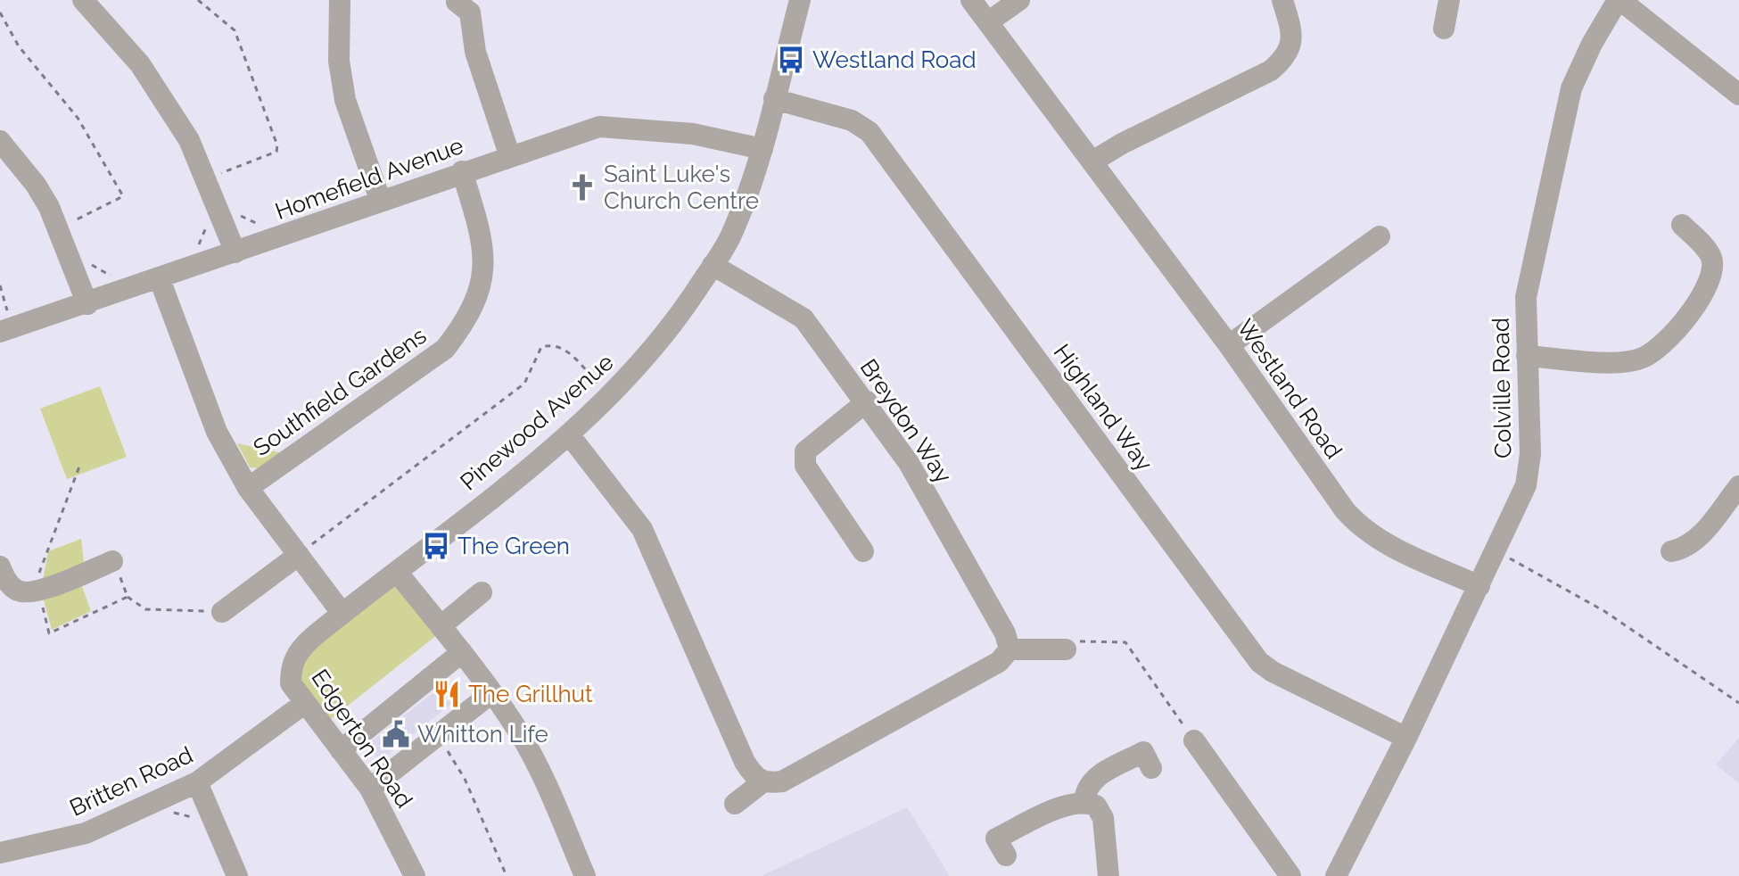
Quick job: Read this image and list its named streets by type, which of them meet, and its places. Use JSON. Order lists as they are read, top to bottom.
{
  "streets": {
    "street": [
      "Homefield Avenue",
      "Colville Road",
      "Westland Road",
      "Southfield Gardens",
      "Highland Way",
      "Breydon Way",
      "Pinewood Avenue",
      "Edgerton Road",
      "Britten Road"
    ]
  },
  "crossings": [
    ["Homefield Avenue", "Southfield Gardens"],
    ["Homefield Avenue", "Pinewood Avenue"],
    ["Colville Road", "Westland Road"],
    ["Colville Road", "Highland Way"],
    ["Highland Way", "Pinewood Avenue"],
    ["Breydon Way", "Pinewood Avenue"],
    ["Pinewood Avenue", "Edgerton Road"],
    ["Edgerton Road", "Britten Road"]
  ],
  "places": {
    "bus stop": ["Westland Road", "The Green"],
    "church": ["Saint Luke's Church Centre"],
    "restaurant": ["The Grillhut"],
    "public building": ["Whitton Life"]
  }
}
